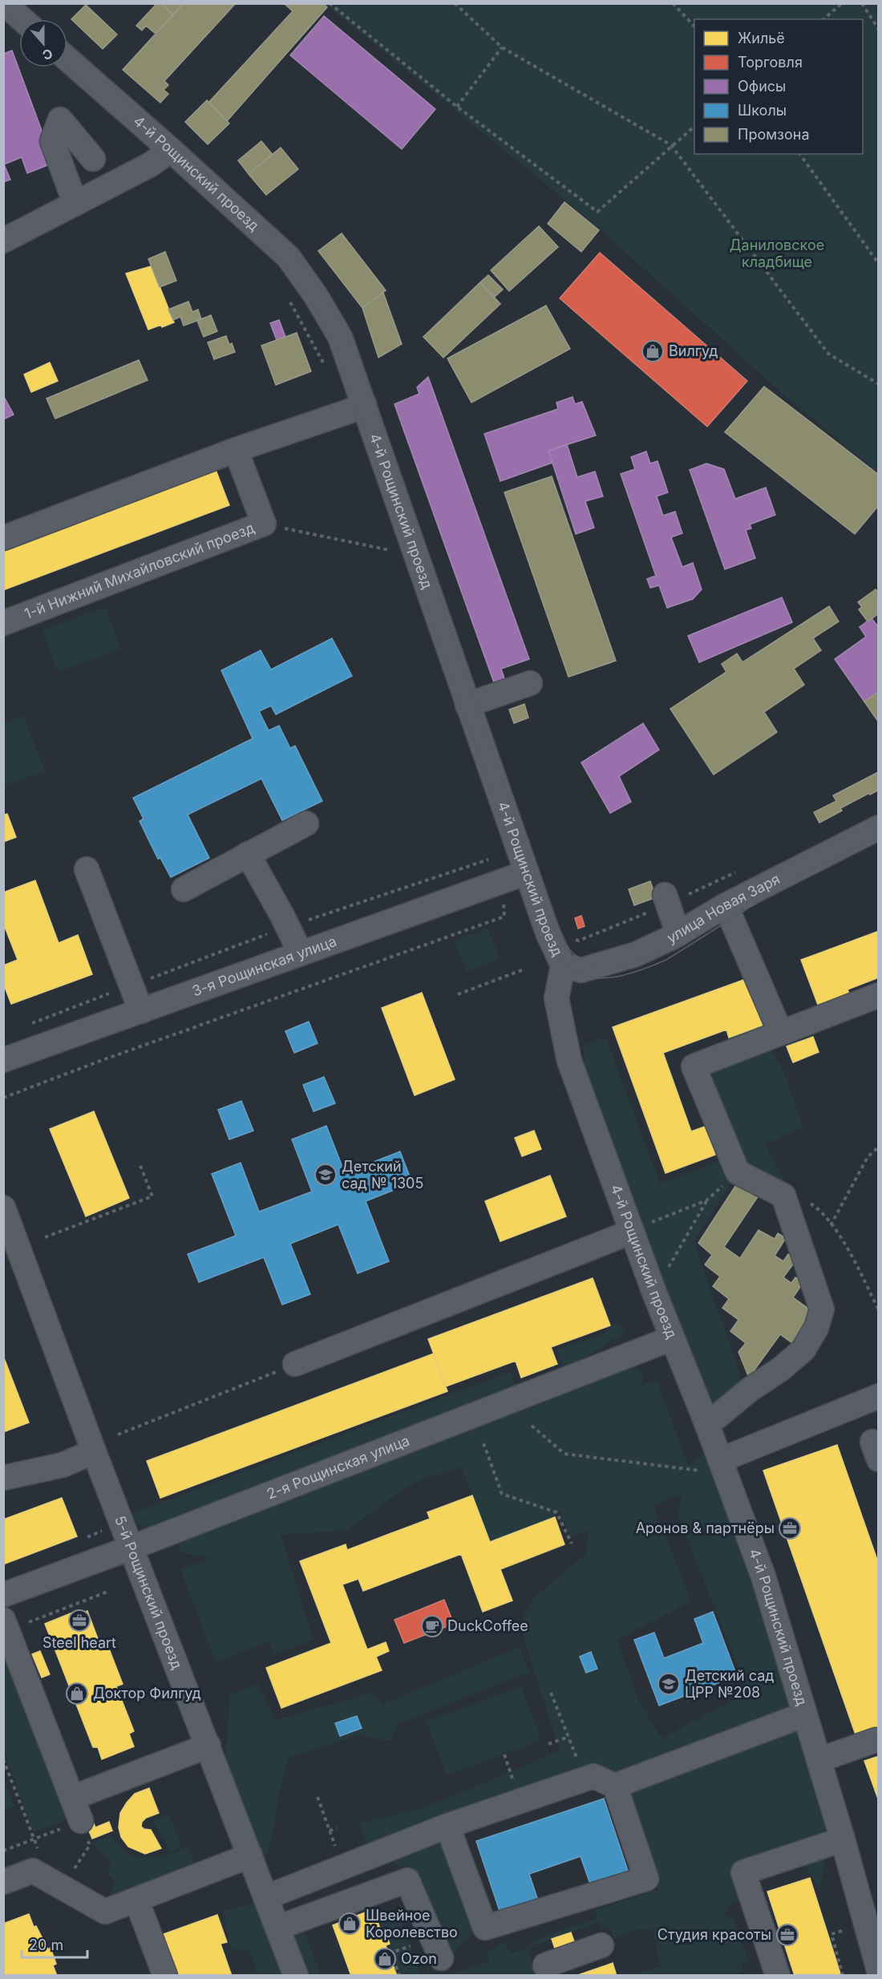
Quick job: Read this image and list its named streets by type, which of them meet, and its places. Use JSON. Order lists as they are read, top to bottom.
{
  "streets": {
    "street": [
      "4-й Рощинский проезд",
      "1-й Нижний Михайловский проезд",
      "улица Новая Заря",
      "3-я Рощинская улица",
      "2-я Рощинская улица",
      "5-й Рощинский проезд"
    ]
  },
  "crossings": [
    ["4-й Рощинский проезд", "улица Новая Заря"],
    ["4-й Рощинский проезд", "3-я Рощинская улица"],
    ["4-й Рощинский проезд", "2-я Рощинская улица"],
    ["2-я Рощинская улица", "5-й Рощинский проезд"]
  ],
  "parks": ["Даниловское кладбище"],
  "places": {
    "shop": [
      "Вилгуд",
      "Доктор Филгуд",
      "Швейное Королевство",
      "Ozon"
    ],
    "school or university": ["Детский сад № 1305", "Детский сад ЦРР №208"],
    "office": ["Аронов & партнёры", "Steel heart", "Студия красоты"],
    "cafe": ["DuckCoffee"]
  },
  "legend": [
    "Жильё",
    "Торговля",
    "Офисы",
    "Школы",
    "Промзона"
  ],
  "scale_bar": "20 m",
  "north": "bottom"
}
